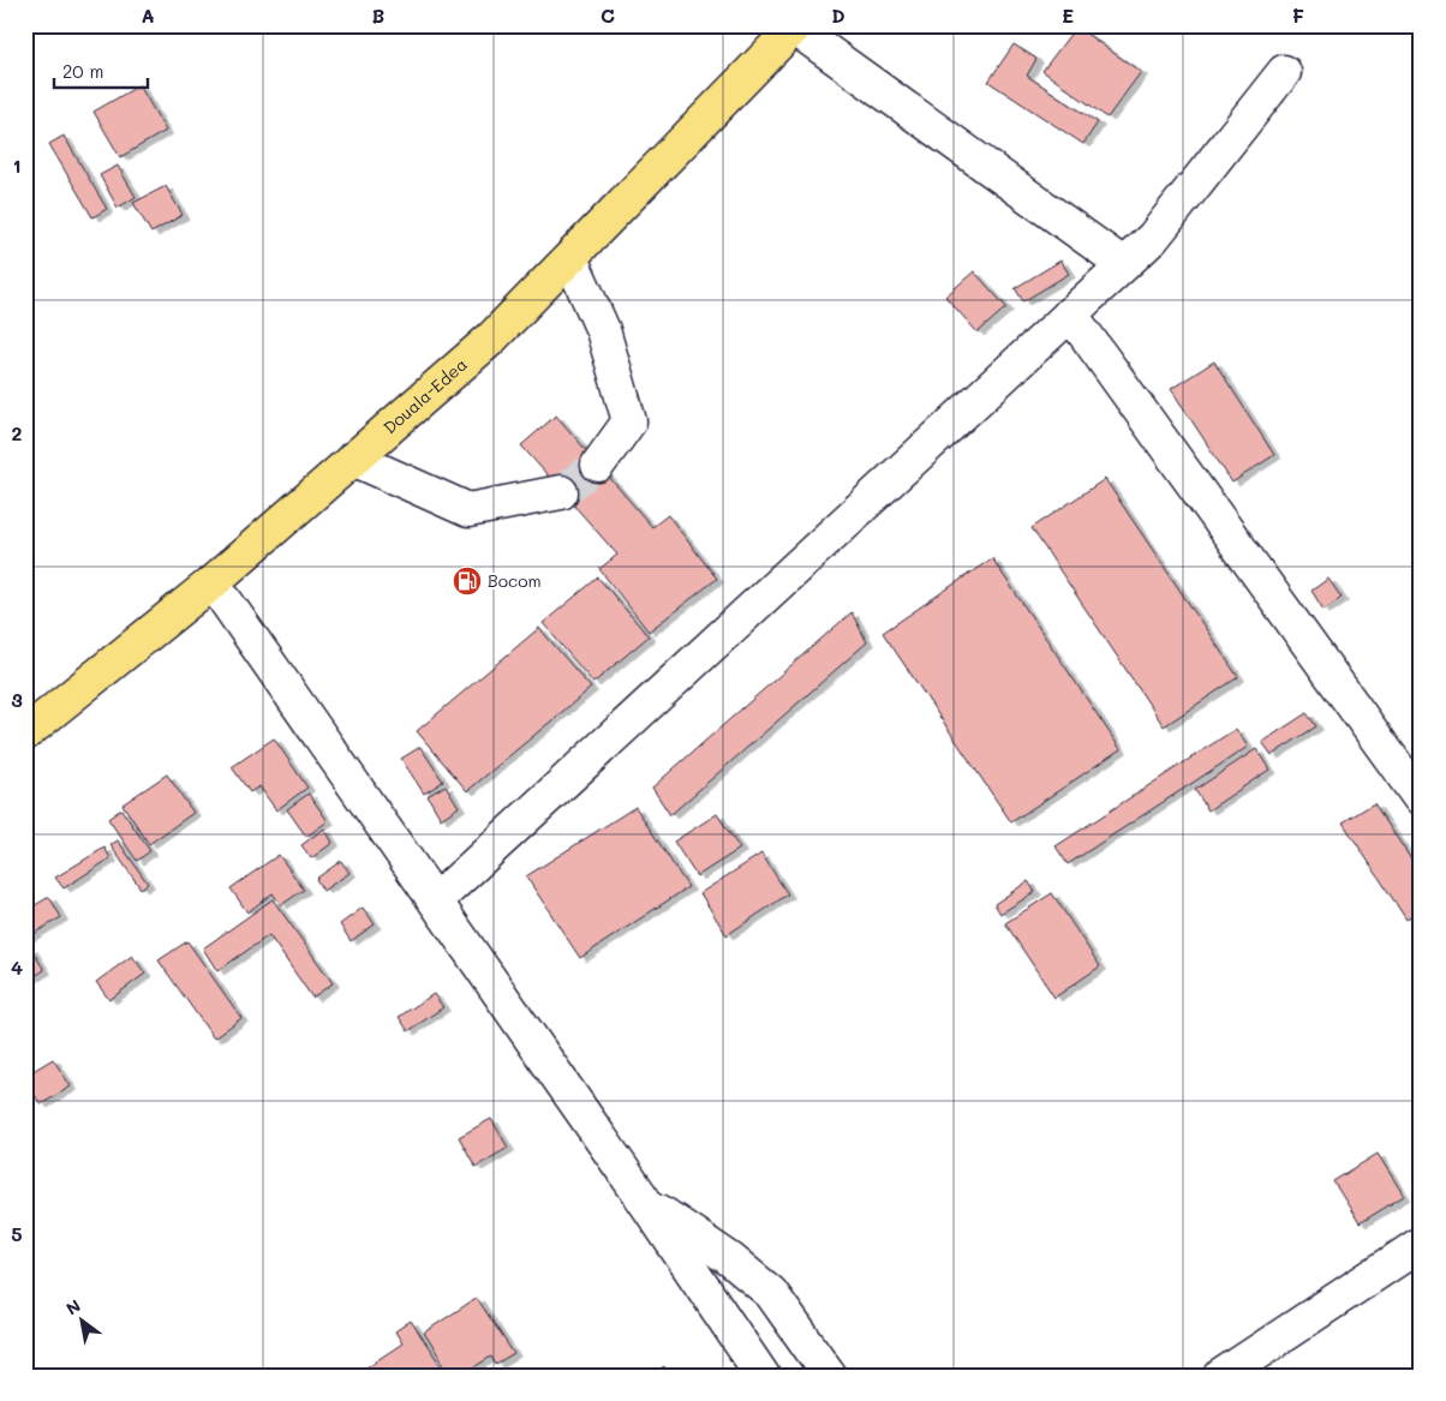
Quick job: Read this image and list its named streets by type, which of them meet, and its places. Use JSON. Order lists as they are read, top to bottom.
{
  "streets": {
    "highway": ["Douala-Edea"]
  },
  "places": {
    "fuel station": ["Bocom"]
  },
  "scale_bar": "20 m",
  "north": "top left",
  "grid": {
    "columns": [
      "A",
      "B",
      "C",
      "D",
      "E",
      "F"
    ],
    "rows": [
      "1",
      "2",
      "3",
      "4",
      "5"
    ]
  }
}
